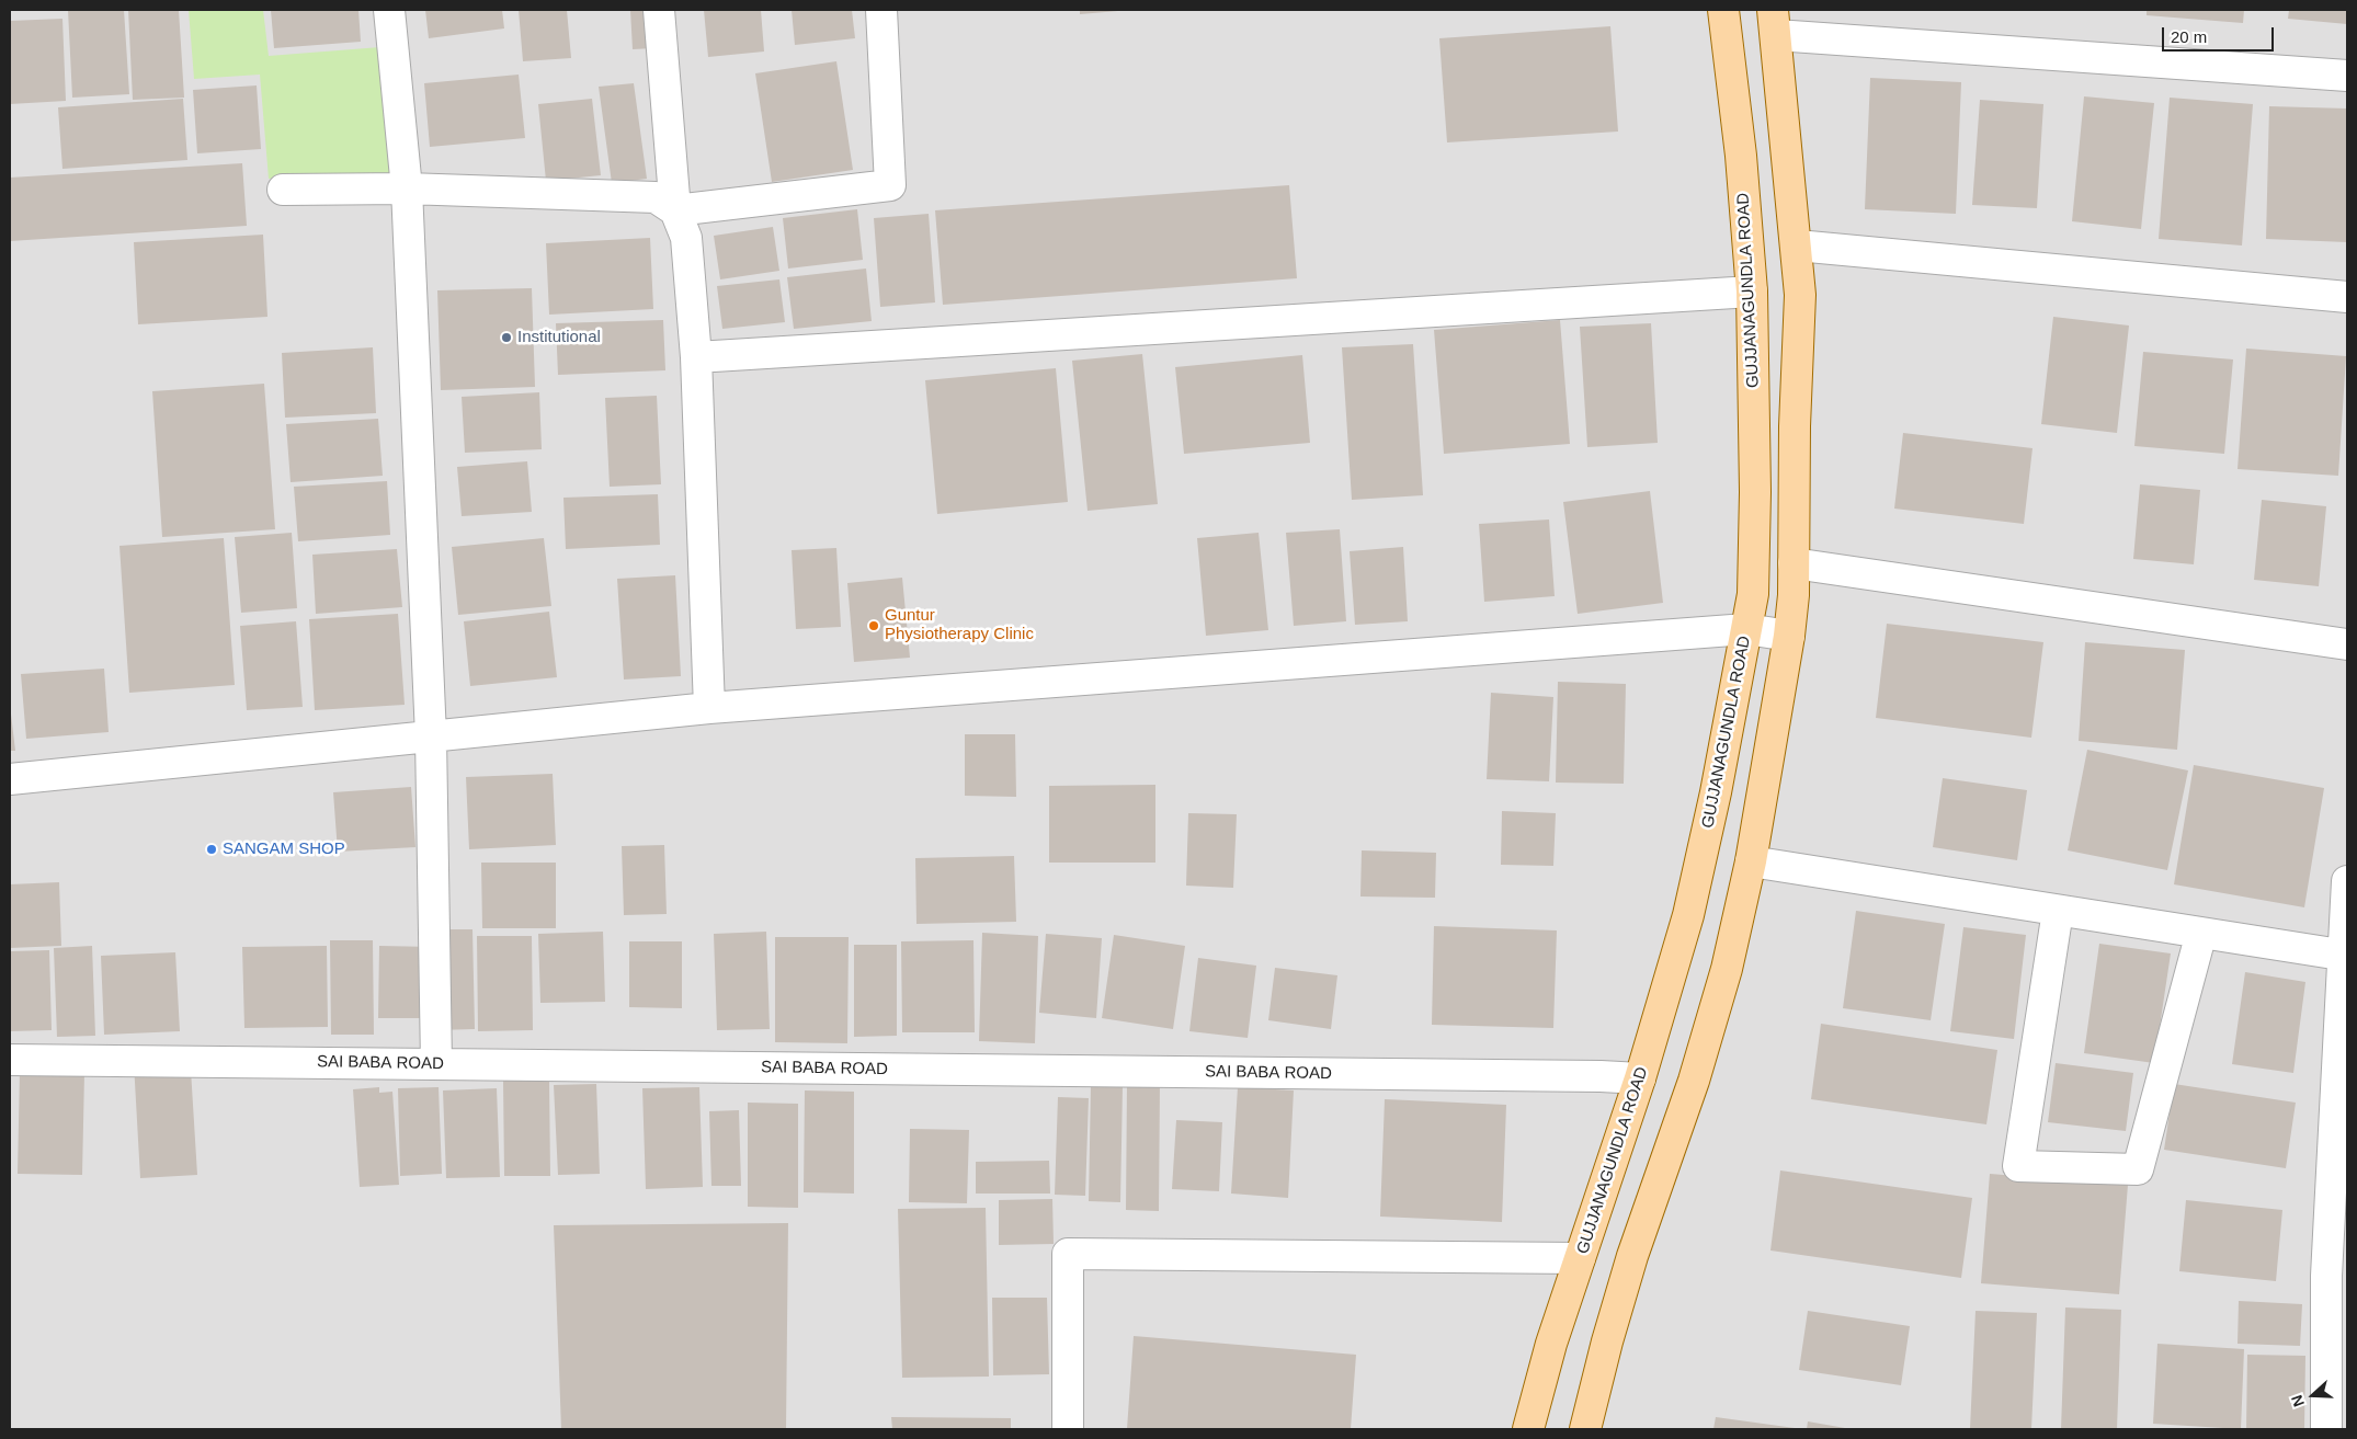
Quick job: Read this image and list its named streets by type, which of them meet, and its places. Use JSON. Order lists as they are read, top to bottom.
{
  "streets": {
    "main road": ["GUJJANAGUNDLA ROAD"],
    "street": ["SAI BABA ROAD"]
  },
  "crossings": [
    ["GUJJANAGUNDLA ROAD", "SAI BABA ROAD"]
  ],
  "places": ["Institutional", "Guntur Physiotherapy Clinic", "SANGAM SHOP"],
  "scale_bar": "20 m",
  "north": "left"
}
